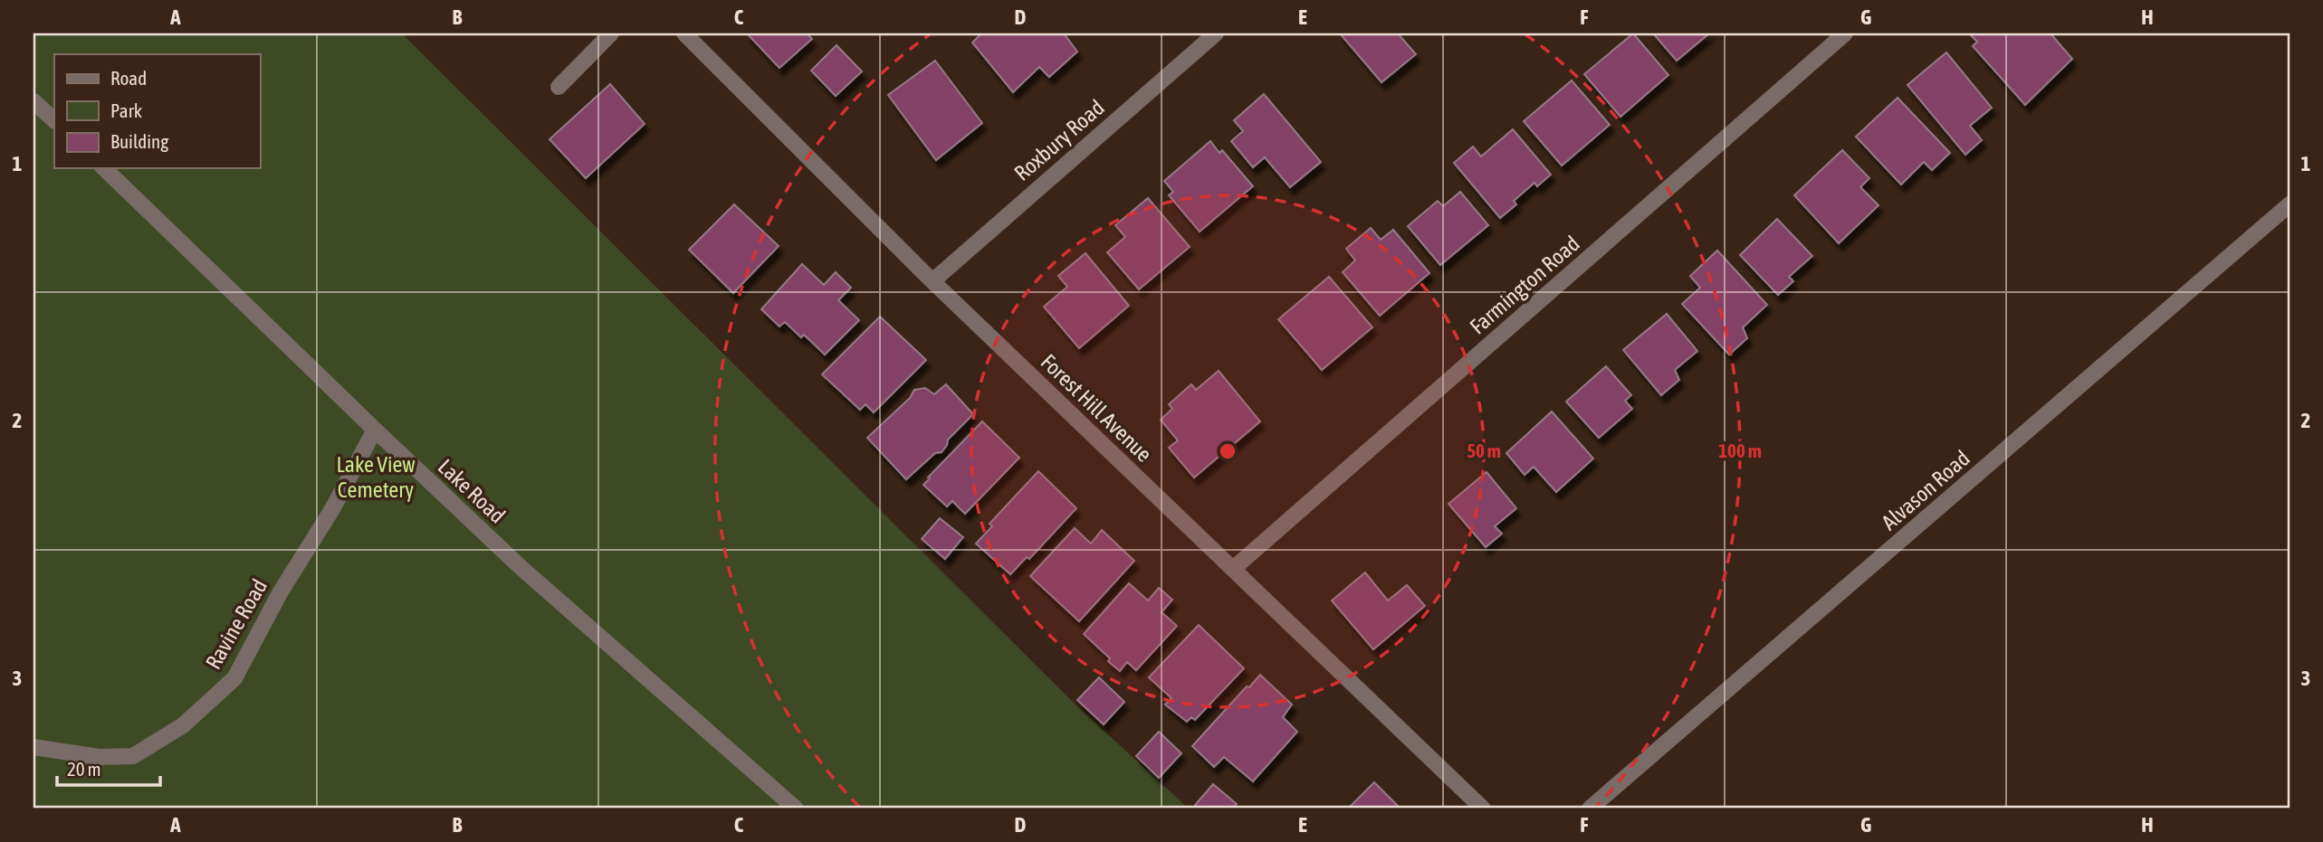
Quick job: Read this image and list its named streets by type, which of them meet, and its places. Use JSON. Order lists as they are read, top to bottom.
{
  "streets": {
    "street": [
      "Roxbury Road",
      "Farmington Road",
      "Forest Hill Avenue",
      "Alvason Road",
      "Lake Road",
      "Ravine Road"
    ]
  },
  "crossings": [
    ["Roxbury Road", "Forest Hill Avenue"],
    ["Farmington Road", "Forest Hill Avenue"],
    ["Lake Road", "Ravine Road"]
  ],
  "parks": ["Lake View Cemetery"],
  "legend": ["Road", "Park", "Building"],
  "scale_bar": "20 m",
  "grid": {
    "columns": [
      "A",
      "B",
      "C",
      "D",
      "E",
      "F",
      "G",
      "H"
    ],
    "rows": ["1", "2", "3"]
  },
  "rings": ["50 m", "100 m"]
}
